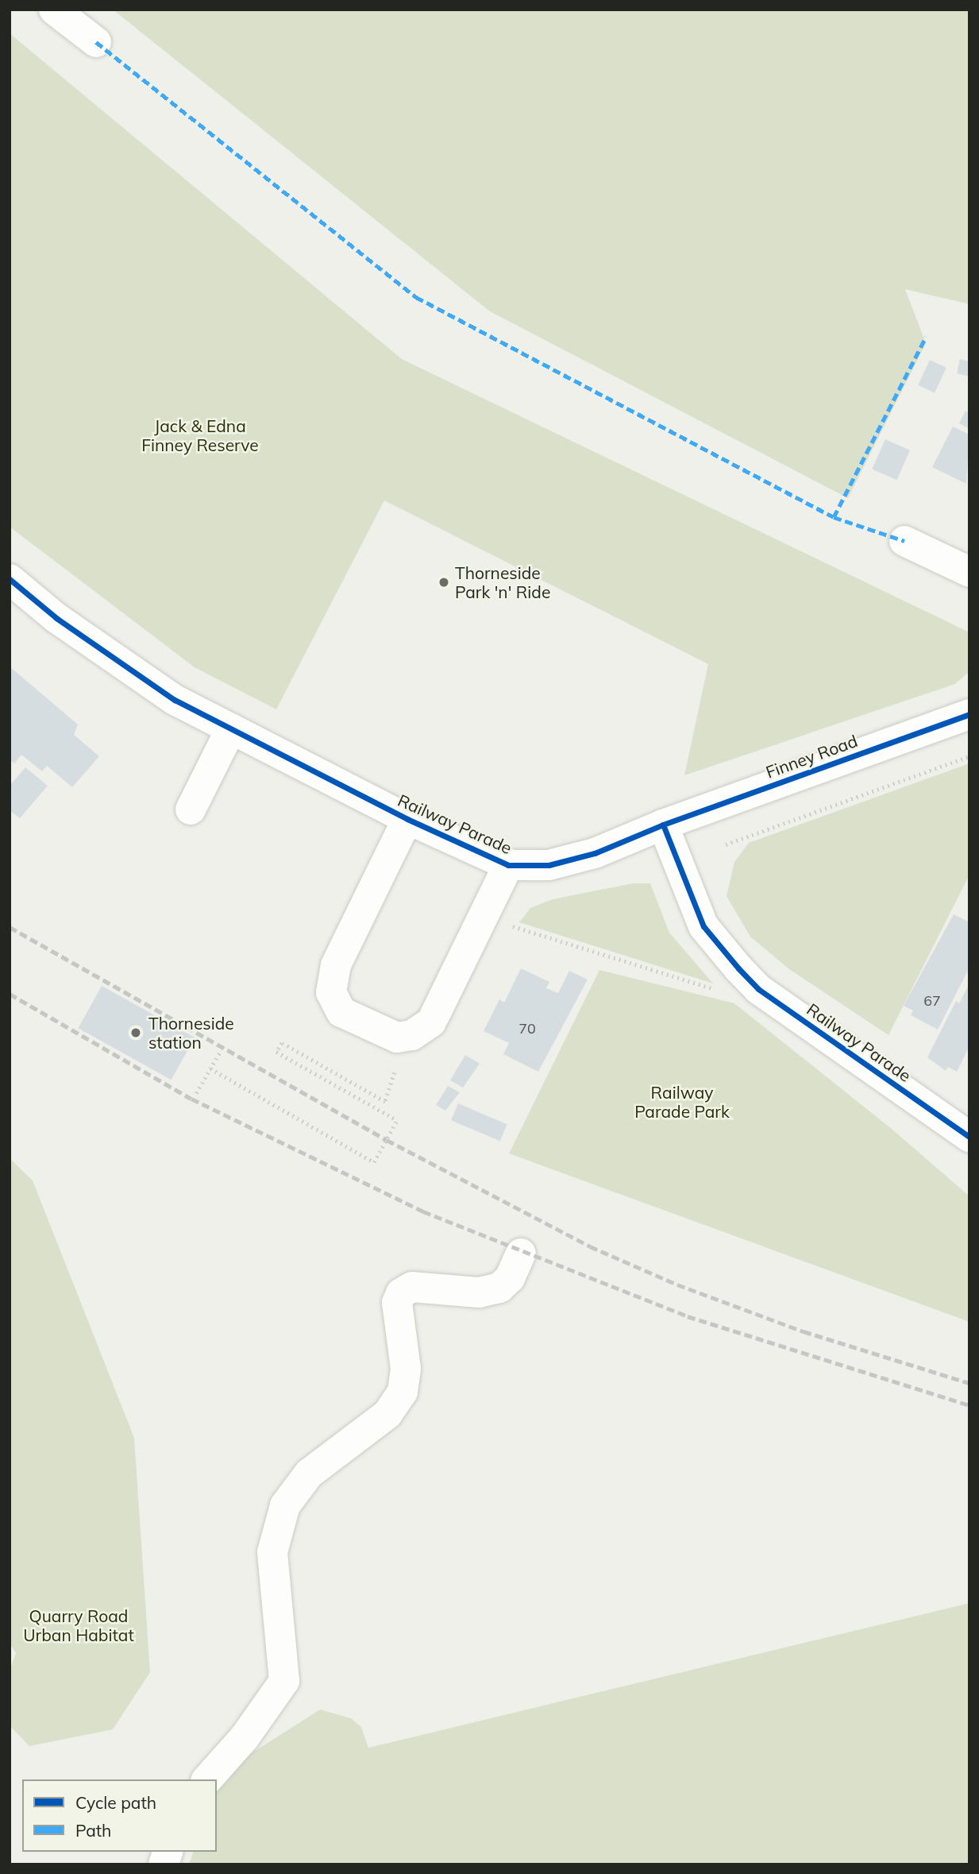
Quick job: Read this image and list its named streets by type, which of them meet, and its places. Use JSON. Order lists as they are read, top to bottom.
{
  "streets": {
    "street": ["Finney Road", "Railway Parade"]
  },
  "crossings": [
    ["Finney Road", "Railway Parade"]
  ],
  "parks": ["Jack & Edna Finney Reserve", "Railway Parade Park", "Quarry Road Urban Habitat"],
  "places": ["Thorneside Park 'n' Ride", "Thorneside station"],
  "house_numbers": ["67", "70"],
  "legend": ["Cycle path", "Path"]
}
